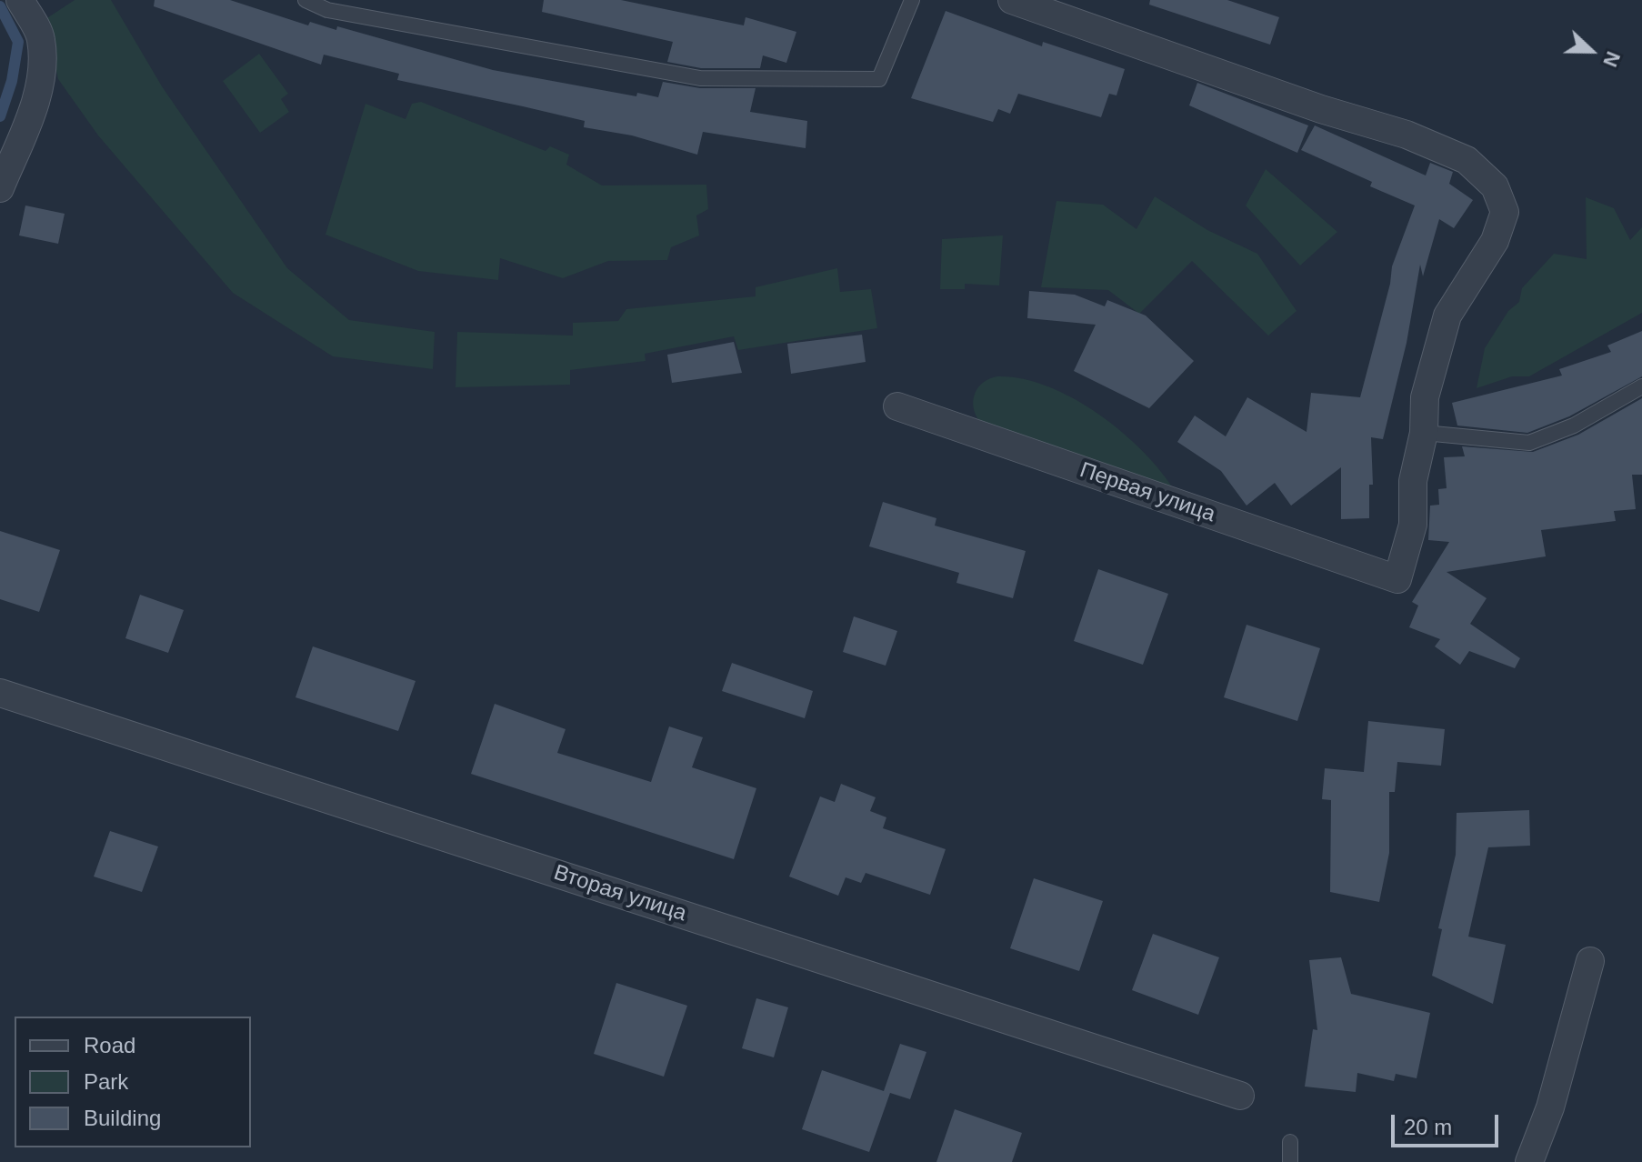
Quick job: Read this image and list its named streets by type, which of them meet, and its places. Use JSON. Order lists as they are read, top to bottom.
{
  "streets": {
    "street": ["Первая улица", "Вторая улица"]
  },
  "legend": ["Road", "Park", "Building"],
  "scale_bar": "20 m",
  "north": "right"
}
